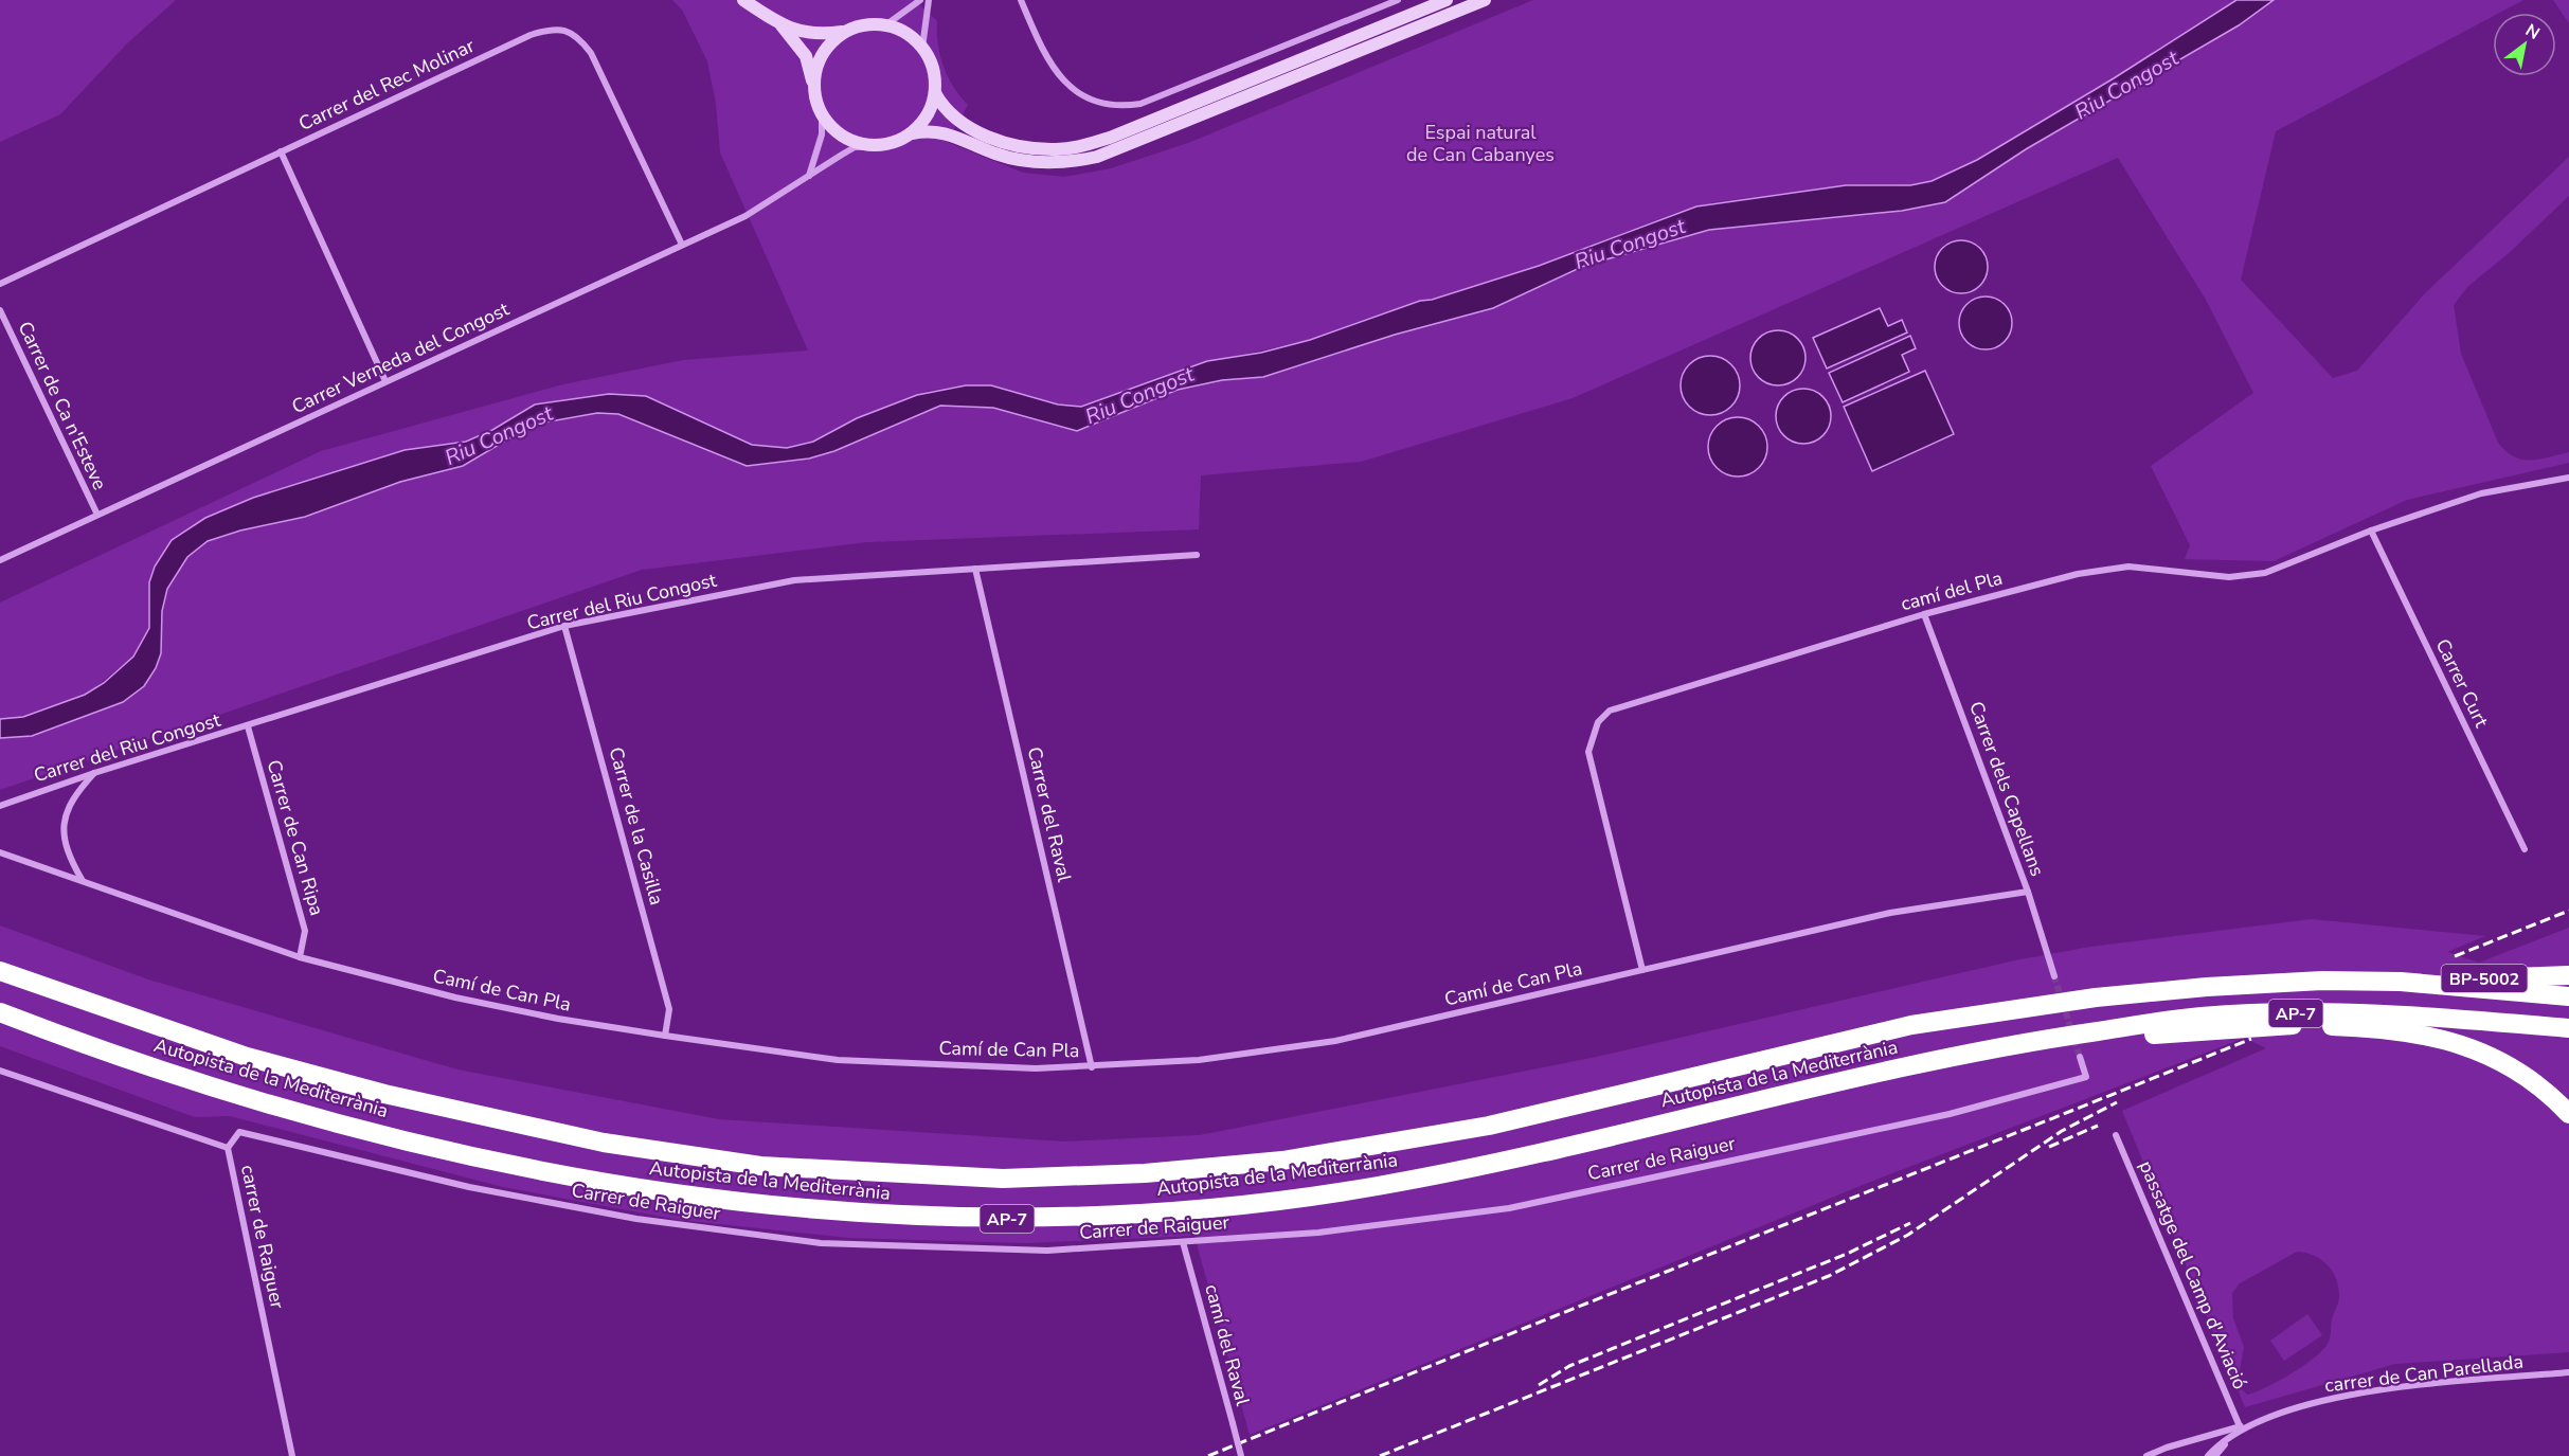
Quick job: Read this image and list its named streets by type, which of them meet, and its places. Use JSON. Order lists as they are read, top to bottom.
{
  "streets": {
    "highway": ["BP-5002", "AP-7", "Autopista de la Mediterrània"],
    "street": [
      "Carrer del Rec Molinar",
      "Carrer Verneda del Congost",
      "Carrer de Ca n'Esteve",
      "camí del Pla",
      "Carrer del Riu Congost",
      "Carrer Curt",
      "Carrer dels Capellans",
      "Carrer del Raval",
      "Carrer de la Casilla",
      "Carrer de Can Ripa",
      "Camí de Can Pla",
      "Carrer de Raiguer",
      "carrer de Raiguer",
      "passatge del Camp d'Aviació",
      "camí del Raval",
      "carrer de Can Parellada"
    ]
  },
  "crossings": [
    ["Carrer del Rec Molinar", "Carrer Verneda del Congost"],
    ["Carrer Verneda del Congost", "Carrer de Ca n'Esteve"],
    ["camí del Pla", "Carrer Curt"],
    ["camí del Pla", "Carrer dels Capellans"],
    ["camí del Pla", "Camí de Can Pla"],
    ["Carrer del Riu Congost", "Carrer del Raval"],
    ["Carrer del Riu Congost", "Carrer de la Casilla"],
    ["Carrer del Riu Congost", "Carrer de Can Ripa"],
    ["Carrer dels Capellans", "Camí de Can Pla"],
    ["Carrer del Raval", "Camí de Can Pla"],
    ["Carrer de la Casilla", "Camí de Can Pla"],
    ["Carrer de Can Ripa", "Camí de Can Pla"],
    ["BP-5002", "Autopista de la Mediterrània"],
    ["Carrer de Raiguer", "carrer de Raiguer"],
    ["Carrer de Raiguer", "camí del Raval"],
    ["passatge del Camp d'Aviació", "carrer de Can Parellada"]
  ],
  "water": ["Riu Congost"],
  "parks": ["Espai natural de Can Cabanyes"],
  "north": "top right"
}
